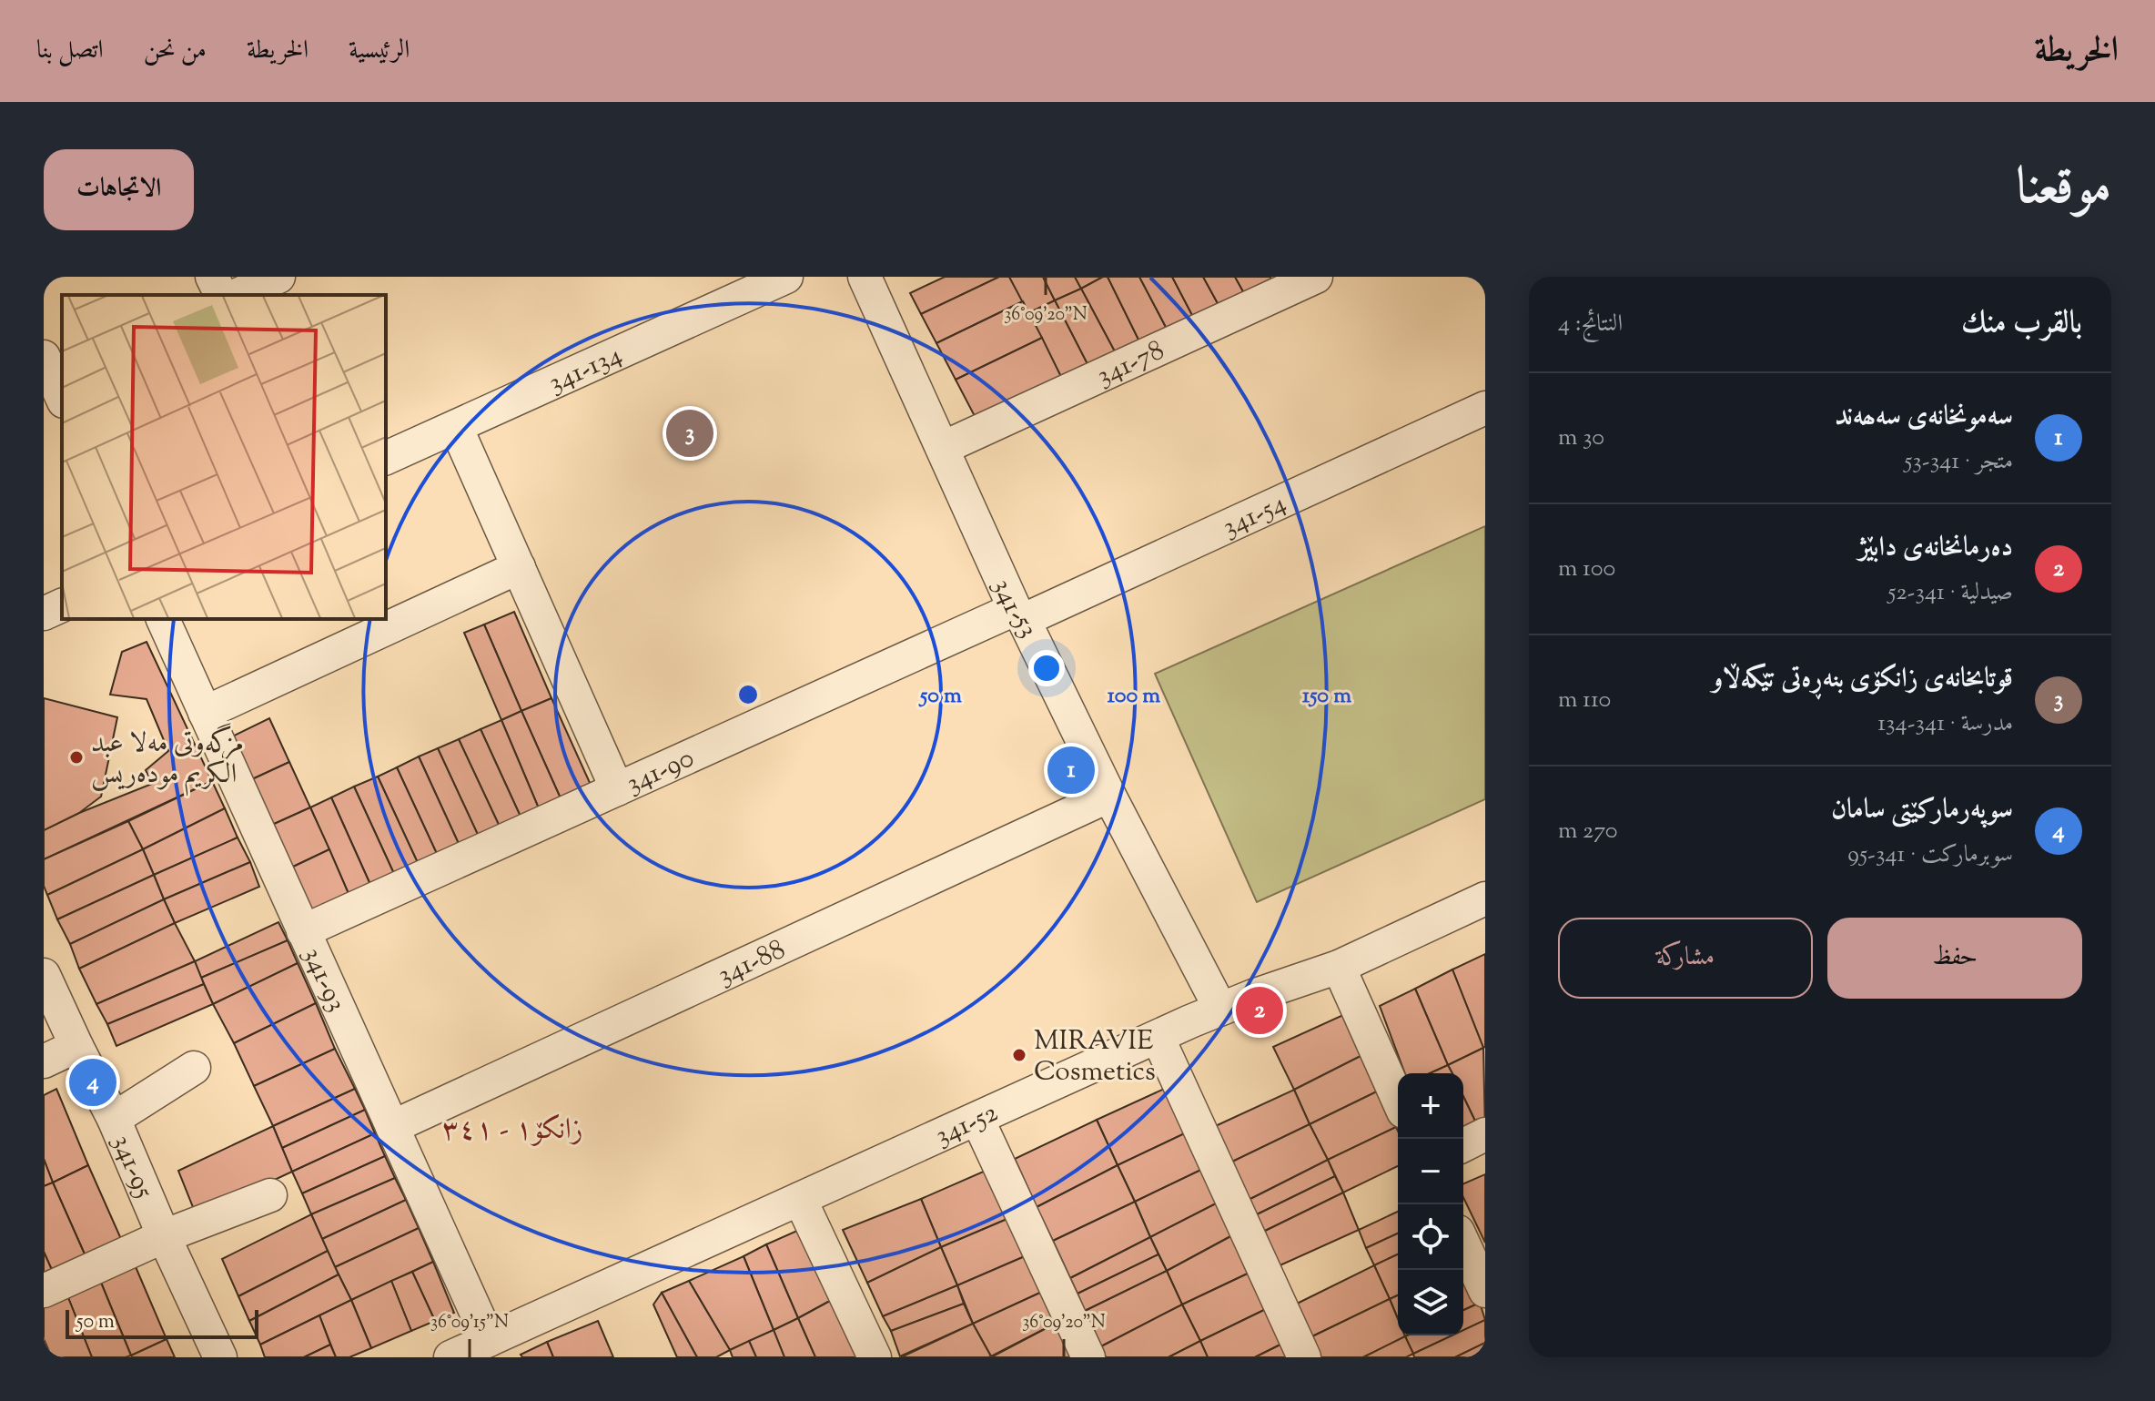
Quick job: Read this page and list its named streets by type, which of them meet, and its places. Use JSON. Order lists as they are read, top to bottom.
{
  "streets": {
    "street": [
      "341-78",
      "341-134",
      "341-54",
      "341-53",
      "341-90",
      "341-88",
      "341-93",
      "341-52",
      "341-95"
    ]
  },
  "crossings": [
    ["341-78", "341-53"],
    ["341-54", "341-53"],
    ["341-54", "341-90"],
    ["341-53", "341-90"],
    ["341-53", "341-88"],
    ["341-53", "341-52"],
    ["341-90", "341-93"],
    ["341-88", "341-93"],
    ["341-93", "341-52"]
  ],
  "districts": ["زانکۆ١ - ٣٤١"],
  "places": ["مزگه‌وتی مه‌لا عبد الكريم موده‌ریس", "MIRAVIE Cosmetics"],
  "scale_bar": "50 m",
  "page": {
    "header": "الخريطة",
    "nav": [
      "الرئيسية",
      "الخريطة",
      "من نحن",
      "اتصل بنا"
    ],
    "title": "موقعنا",
    "buttons": [
      "الاتجاهات",
      ["حفظ", "مشاركة"]
    ],
    "heading": ["بالقرب منك", "النتائج: 4"],
    "list": [
      {
        "mark": "1",
        "name": "سەمونخانەی سەھەند",
        "note": "متجر · 341-53",
        "value": "30 m"
      },
      {
        "mark": "2",
        "name": "دەرمانخانەی دابێژ",
        "note": "صيدلية · 341-52",
        "value": "100 m"
      },
      {
        "mark": "3",
        "name": "قوتابخانه‌ی زانکۆی بنەڕەتی تێکەڵاو",
        "note": "مدرسة · 341-134",
        "value": "110 m"
      },
      {
        "mark": "4",
        "name": "سوپەرمارکێتی سامان",
        "note": "سوبرماركت · 341-95",
        "value": "270 m"
      }
    ],
    "pins": [
      "3",
      "1",
      "2",
      "4"
    ],
    "map_buttons": ["+", "−"],
    "scale": "50 m"
  },
  "coordinates": ["36°09'20\"N", "36°09'15\"N"],
  "rings": ["50 m", "100 m", "150 m"]
}
